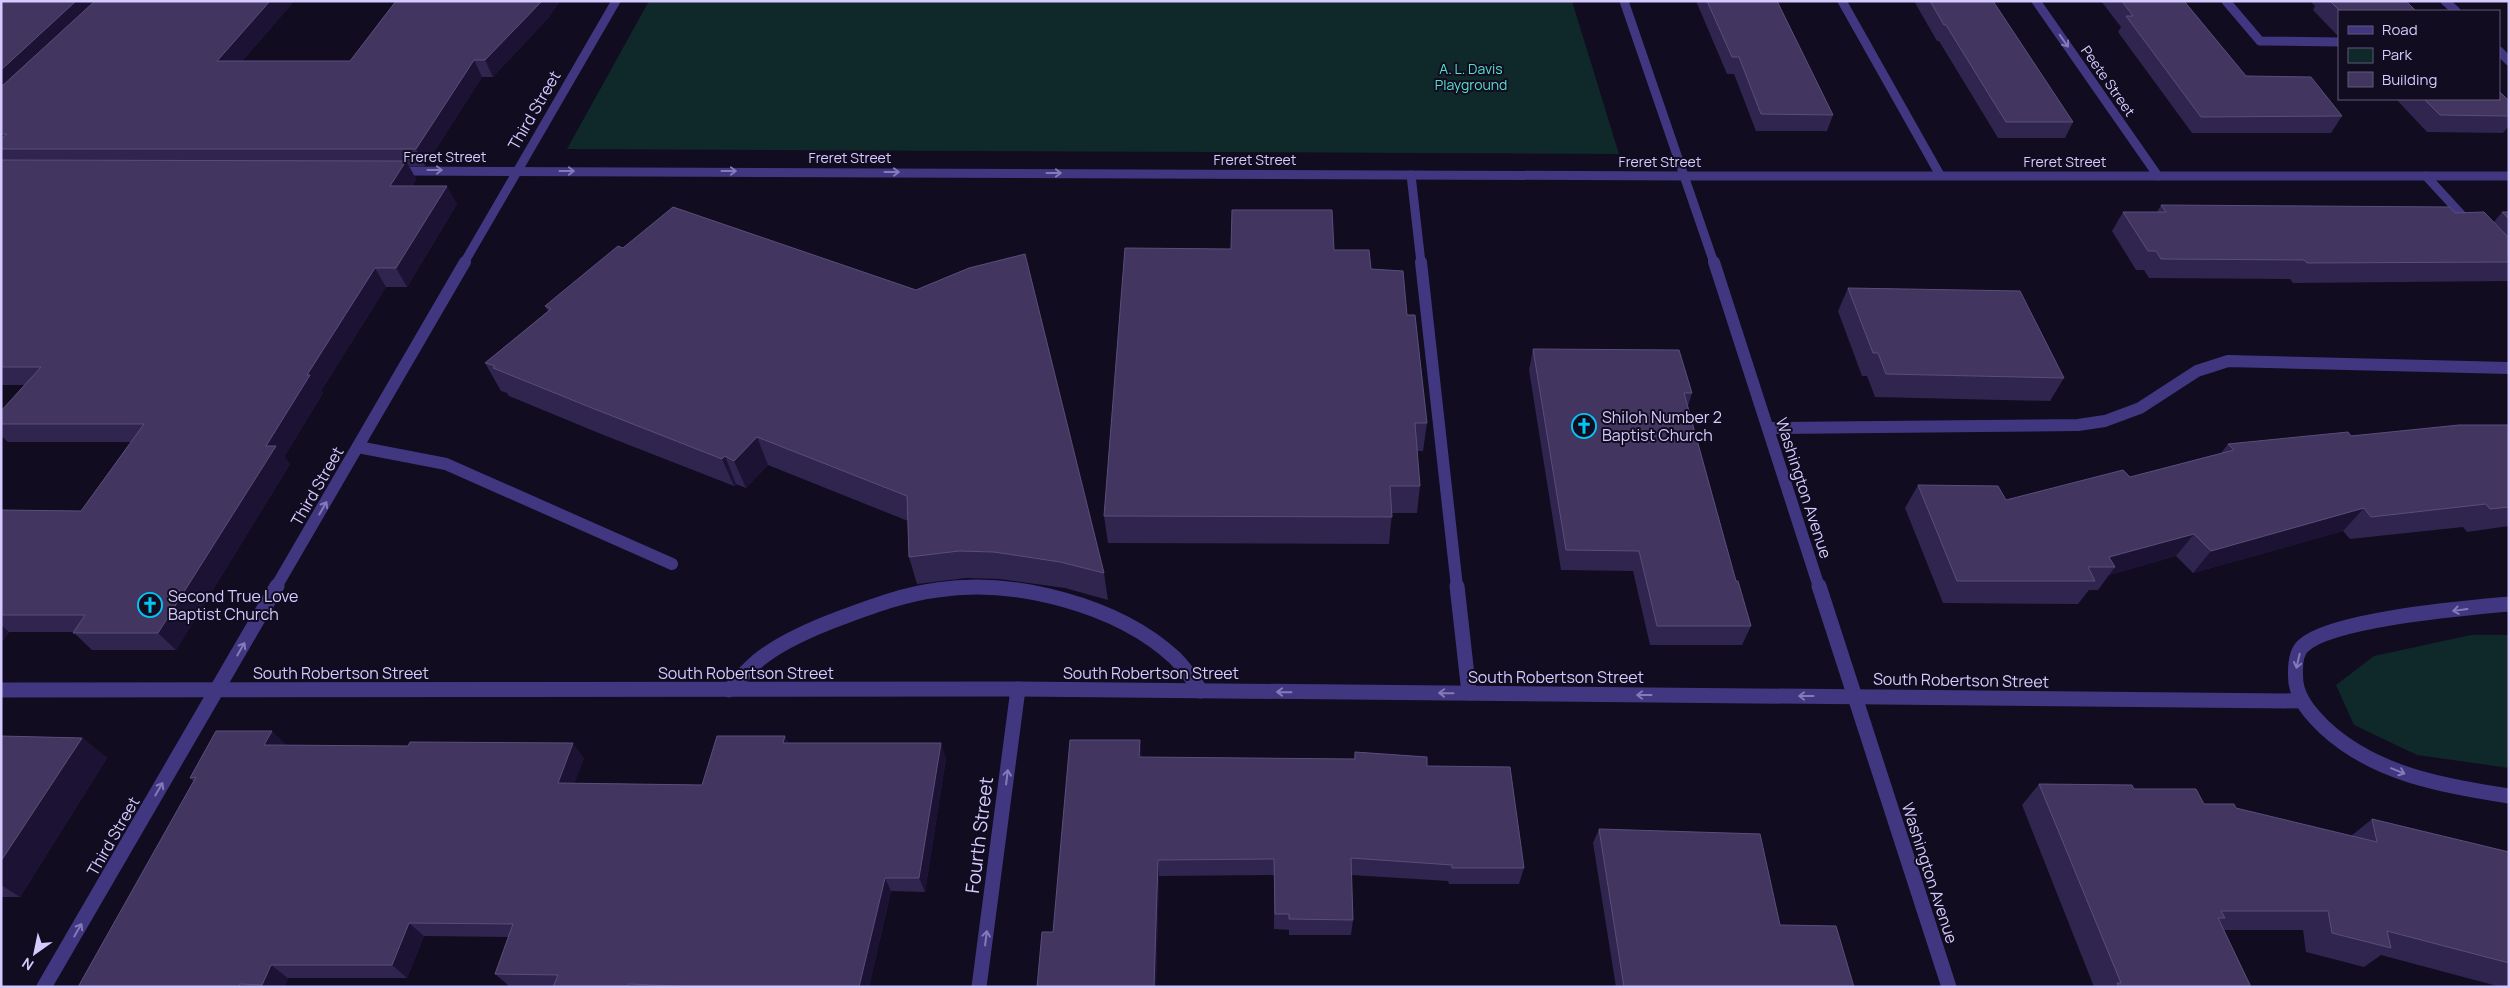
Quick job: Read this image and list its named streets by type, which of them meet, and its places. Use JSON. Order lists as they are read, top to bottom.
{
  "streets": {
    "street": [
      "Peete Street",
      "Third Street",
      "Freret Street",
      "Washington Avenue",
      "South Robertson Street",
      "Fourth Street"
    ]
  },
  "crossings": [
    ["Peete Street", "Freret Street"],
    ["Third Street", "Freret Street"],
    ["Third Street", "South Robertson Street"],
    ["Freret Street", "Washington Avenue"],
    ["Washington Avenue", "South Robertson Street"],
    ["South Robertson Street", "Fourth Street"]
  ],
  "one_way": [
    "Peete Street",
    "Third Street",
    "Freret Street",
    "Fourth Street"
  ],
  "parks": ["A. L. Davis Playground"],
  "places": {
    "church": ["Shiloh Number 2 Baptist Church", "Second True Love Baptist Church"]
  },
  "legend": ["Road", "Park", "Building"],
  "north": "bottom left"
}
